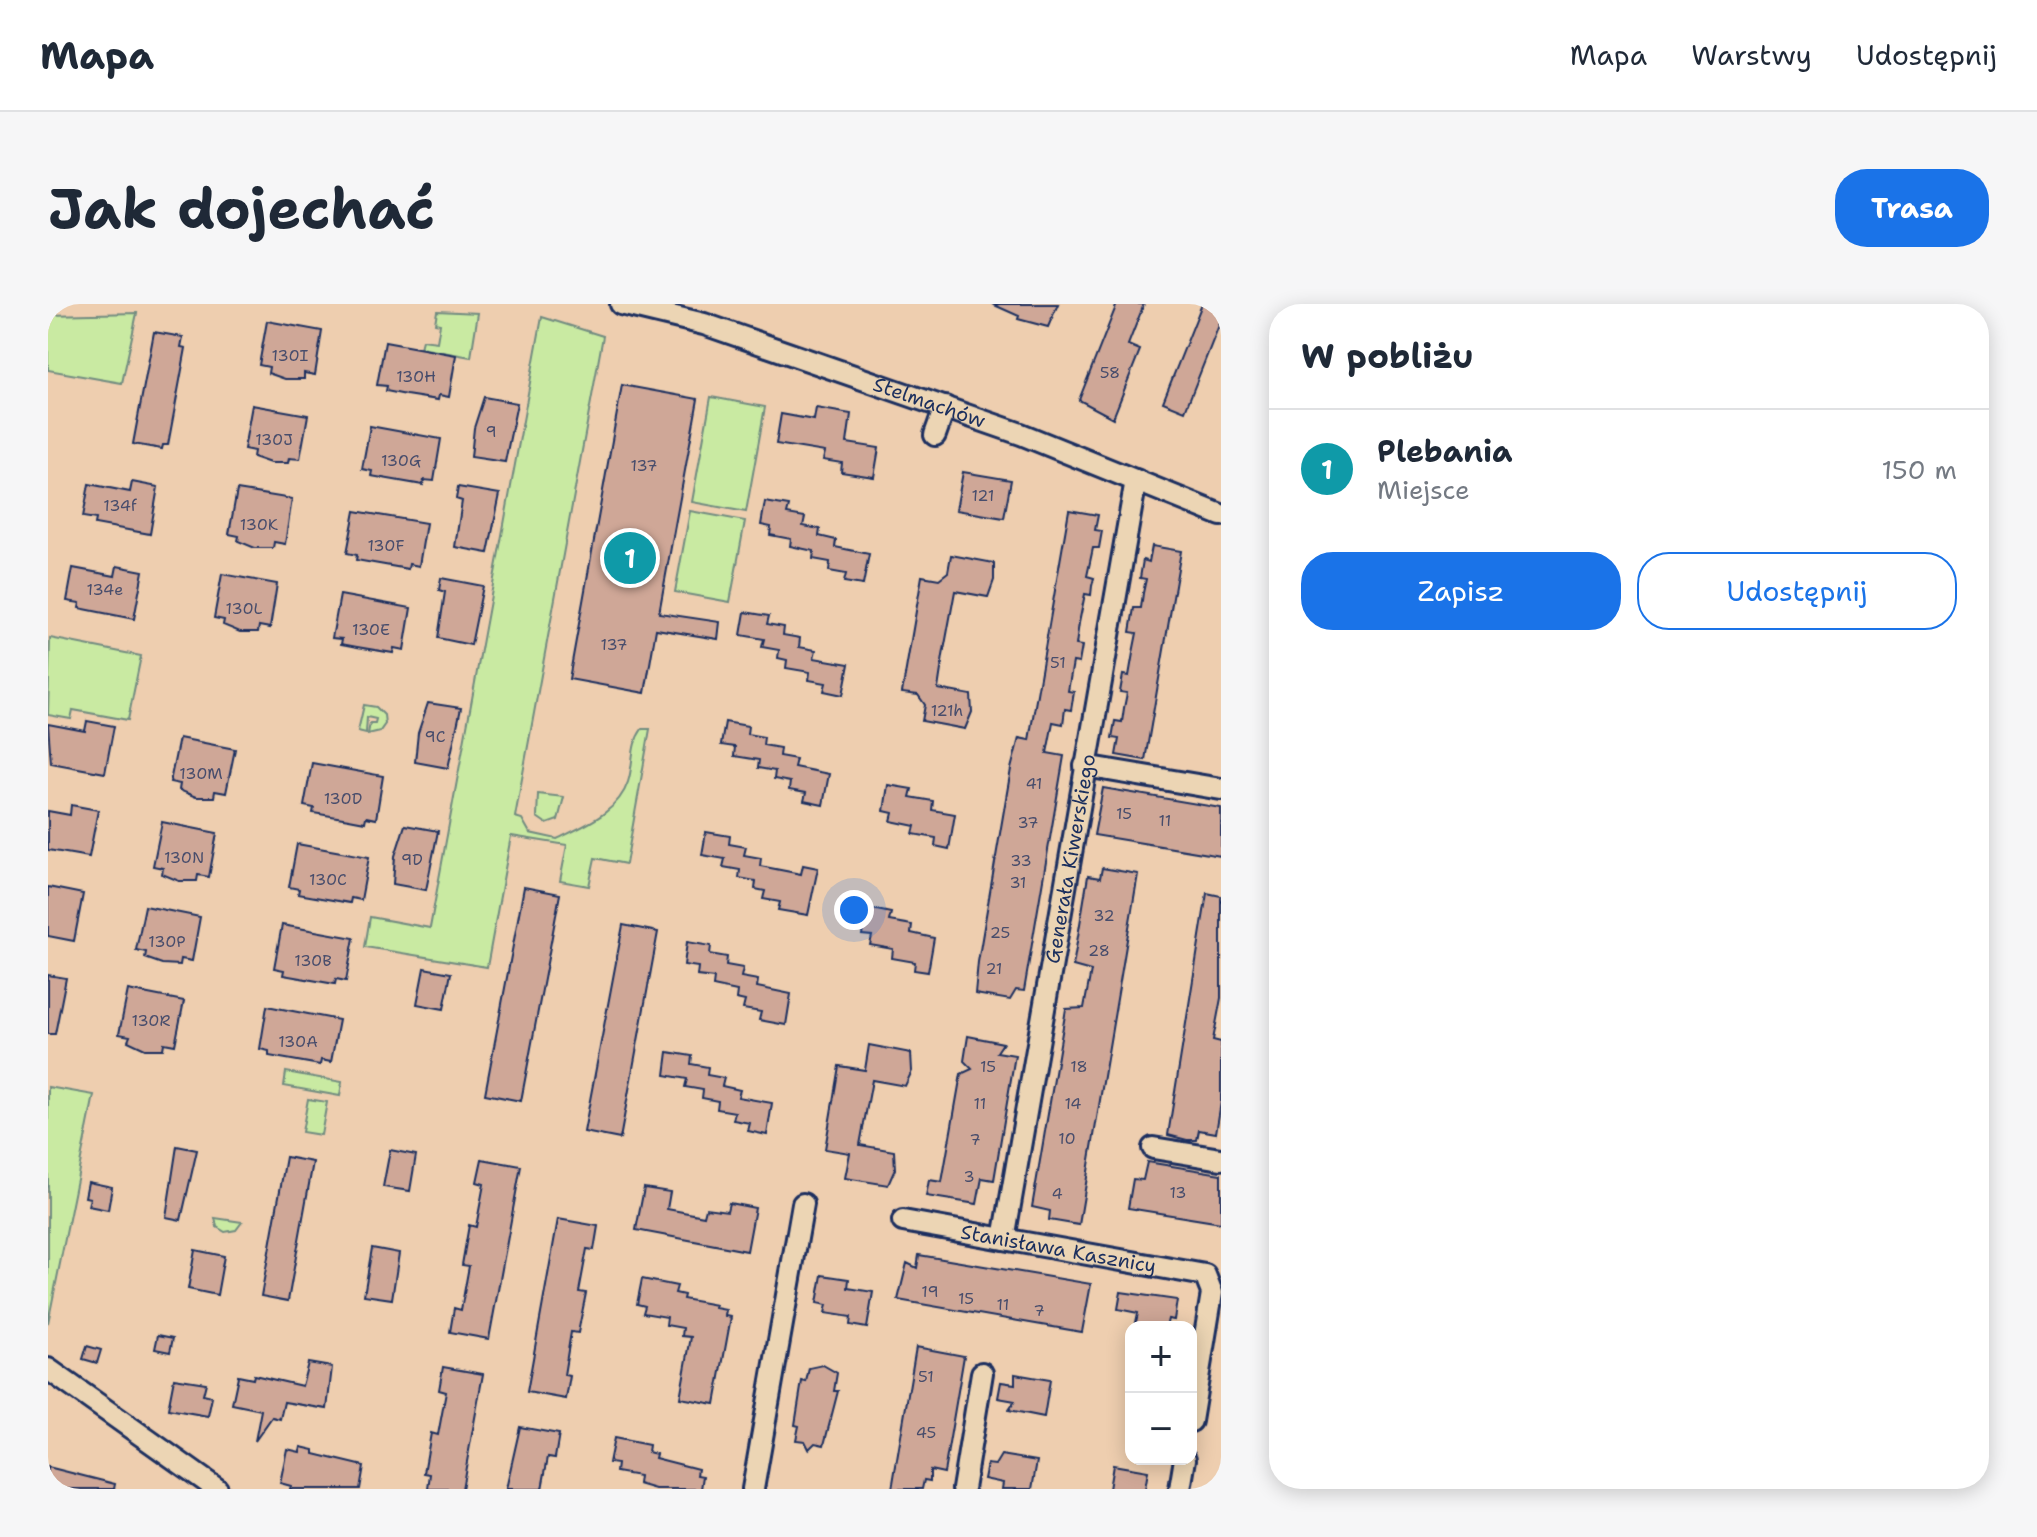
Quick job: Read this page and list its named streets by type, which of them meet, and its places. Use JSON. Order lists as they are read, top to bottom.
{
  "streets": {
    "street": ["Stelmachów", "Generała Kiwerskiego", "Stanisława Kasznicy"]
  },
  "crossings": [
    ["Stelmachów", "Generała Kiwerskiego"],
    ["Generała Kiwerskiego", "Stanisława Kasznicy"]
  ],
  "house_numbers": [
    "130I",
    "58",
    "130H",
    "9",
    "130J",
    "130G",
    "137",
    "121",
    "134f",
    "130K",
    "130F",
    "134e",
    "130L",
    "130E",
    "137",
    "51",
    "121h",
    "9C",
    "130M",
    "41",
    "130D",
    "15",
    "11",
    "37",
    "130N",
    "9D",
    "33",
    "130C",
    "31",
    "32",
    "25",
    "130P",
    "28",
    "130B",
    "21",
    "130R",
    "130A",
    "15",
    "18",
    "11",
    "14",
    "10",
    "7",
    "3",
    "13",
    "4",
    "19",
    "15",
    "11",
    "7",
    "51",
    "45"
  ],
  "page": {
    "header": "Mapa",
    "nav": ["Mapa", "Warstwy", "Udostępnij"],
    "buttons": [
      "Trasa",
      ["Zapisz", "Udostępnij"]
    ],
    "title": "Jak dojechać",
    "heading": "W pobliżu",
    "list": [
      {
        "mark": "1",
        "name": "Plebania",
        "note": "Miejsce",
        "value": "150 m"
      }
    ],
    "pins": "1",
    "map_buttons": ["+", "−"]
  }
}
